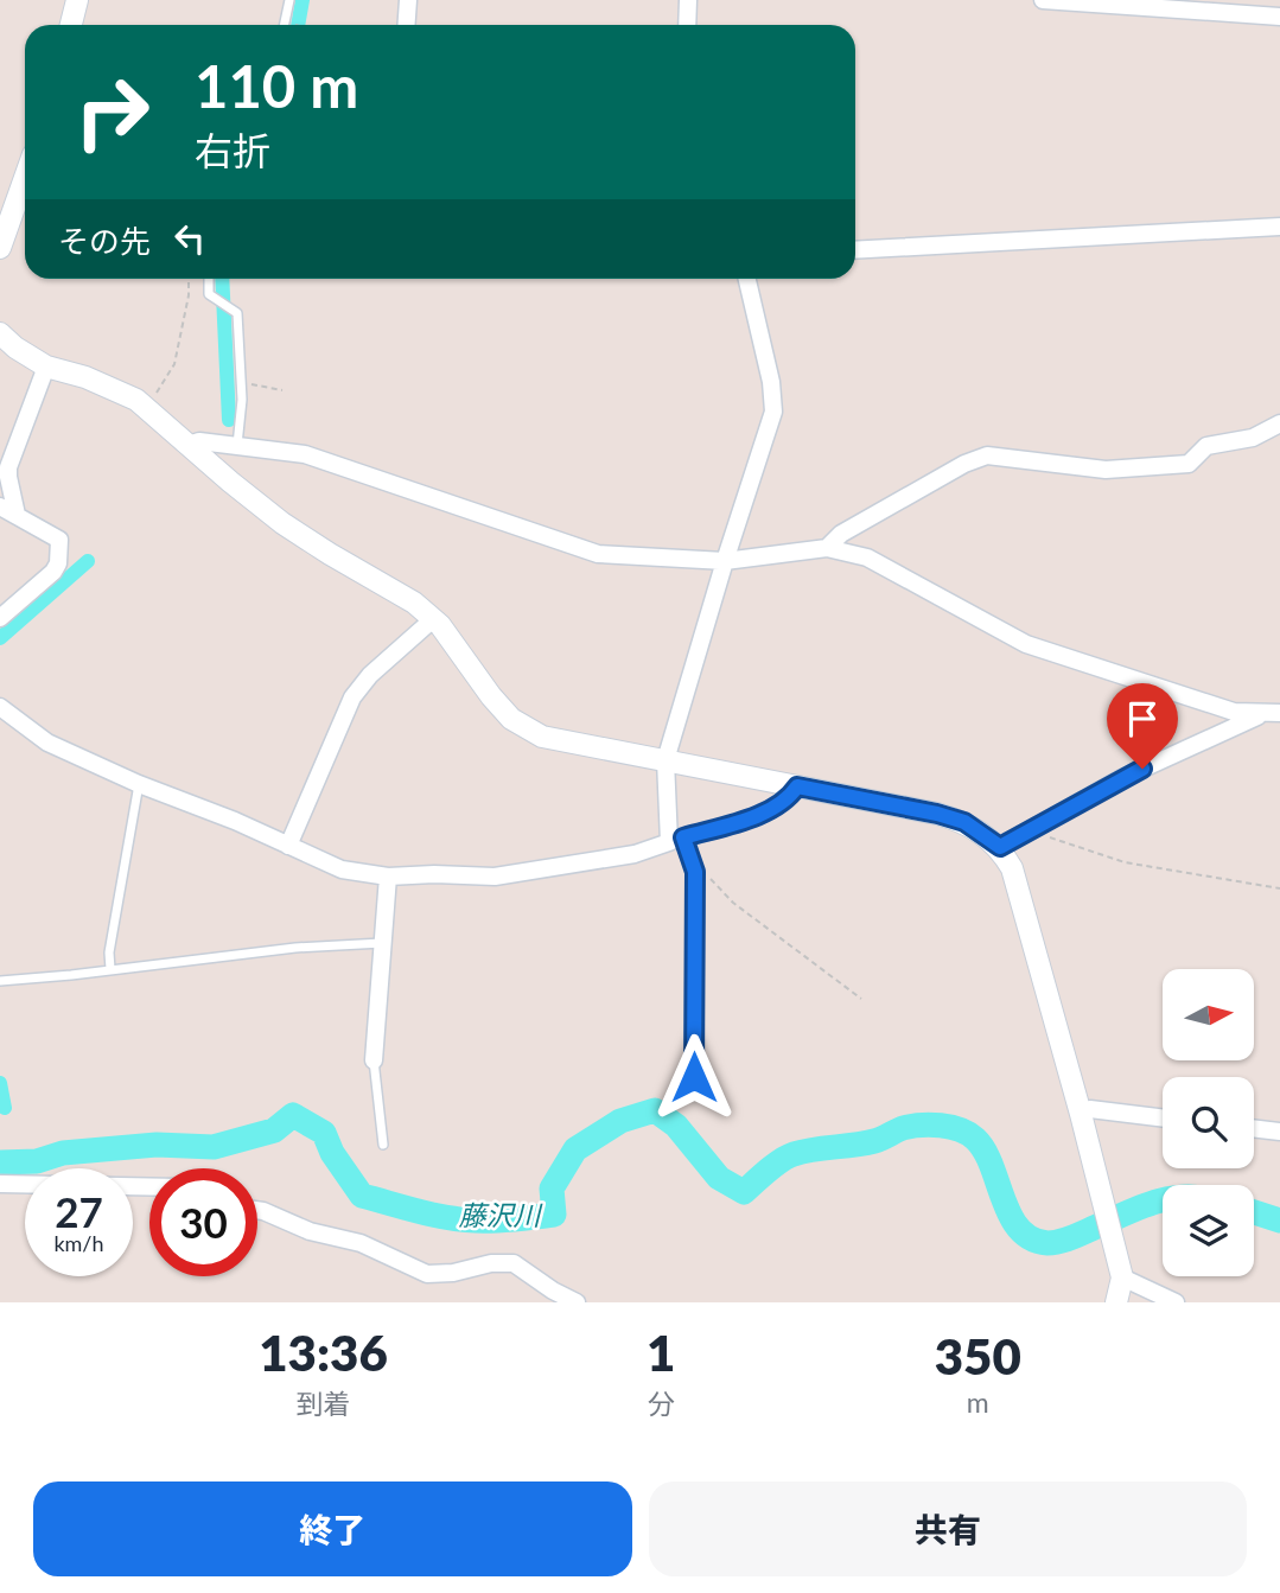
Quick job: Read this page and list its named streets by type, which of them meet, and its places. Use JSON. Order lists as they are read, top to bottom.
{
  "water": ["藤沢川"],
  "north": "right",
  "page": {
    "turn": ["110 m", "右折"],
    "then": "その先",
    "speed": "27 km/h",
    "limit": "30",
    "eta": [
      "13:36",
      "到着",
      "1",
      "分",
      "350",
      "m"
    ],
    "buttons": ["終了", "共有"]
  }
}
